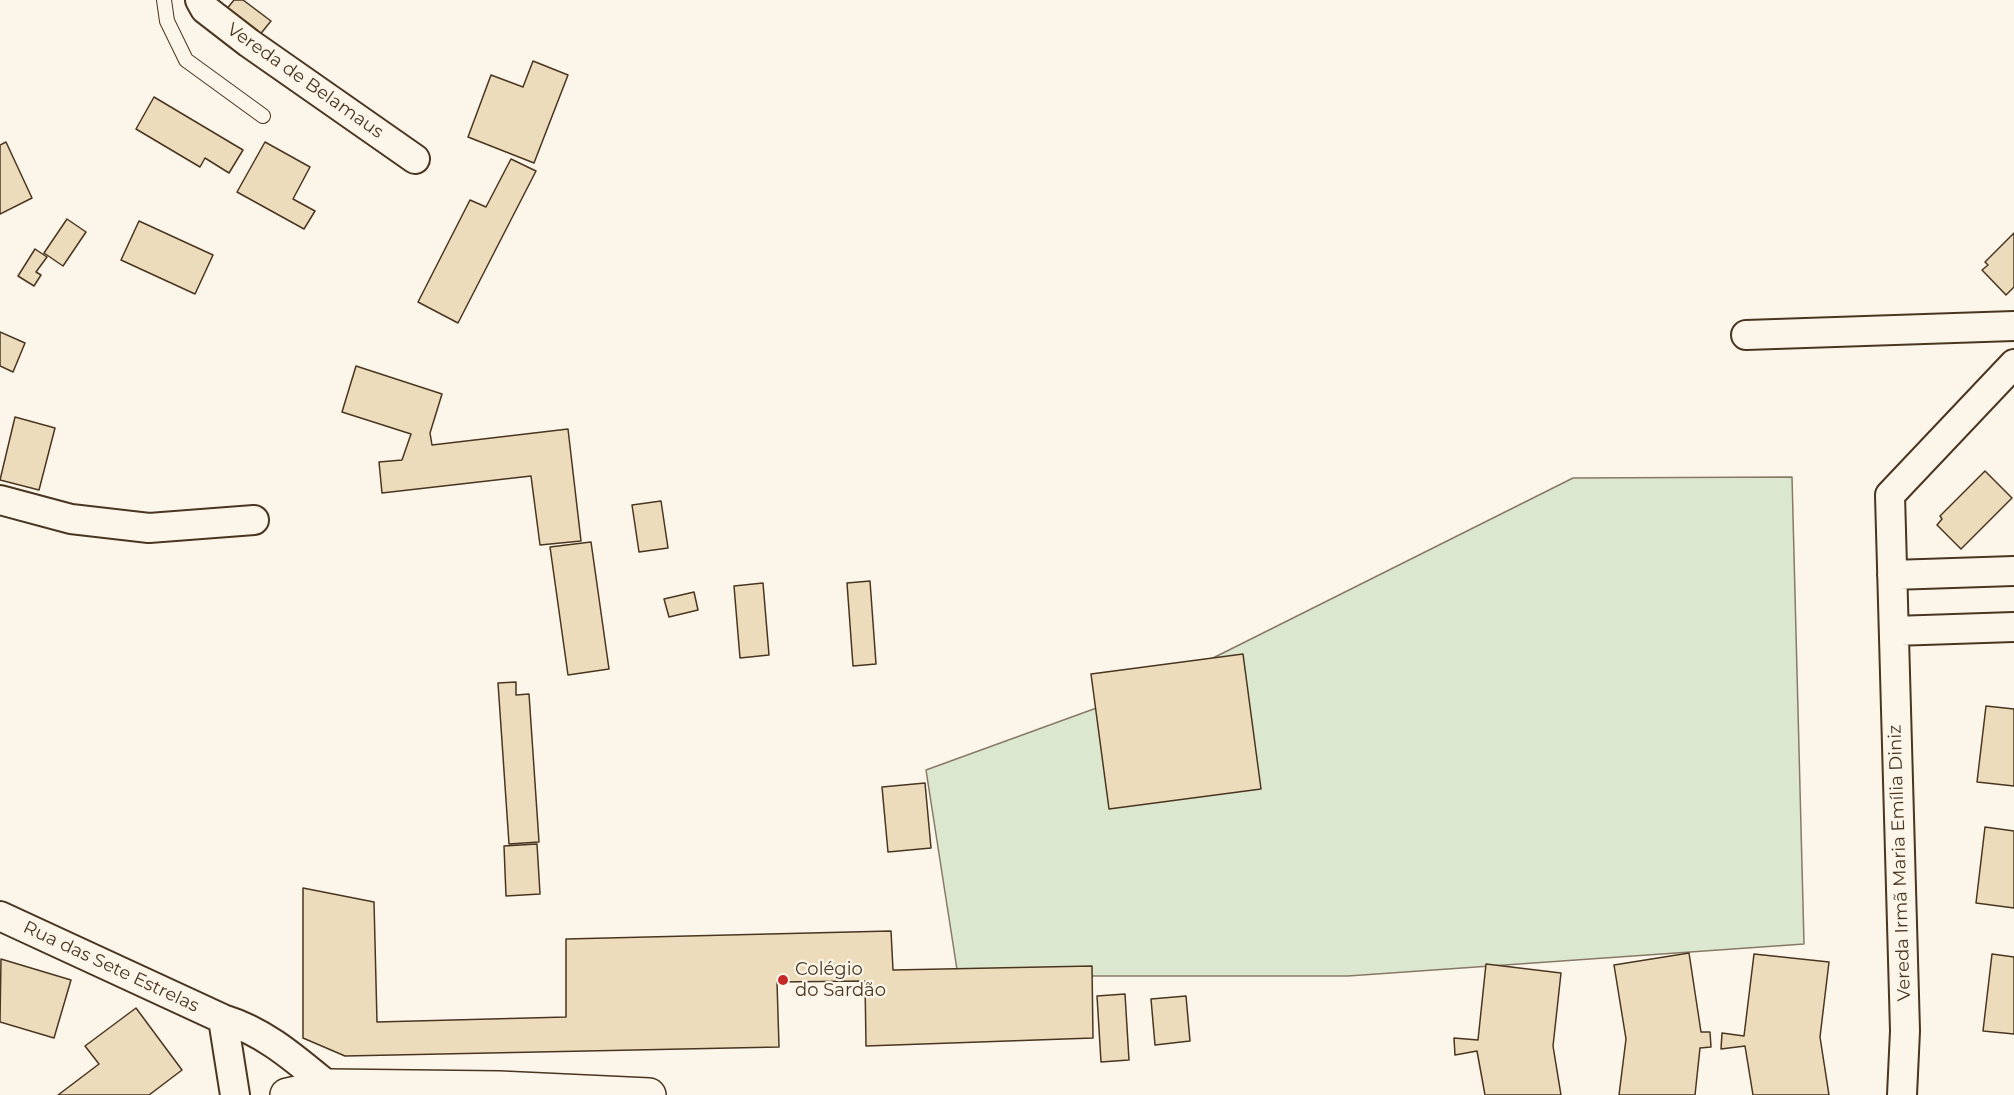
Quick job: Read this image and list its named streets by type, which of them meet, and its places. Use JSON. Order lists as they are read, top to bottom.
{
  "streets": {
    "street": ["Vereda de Belamaus", "Vereda Irmã Maria Emília Diniz", "Rua das Sete Estrelas"]
  },
  "places": ["Colégio do Sardão"]
}
